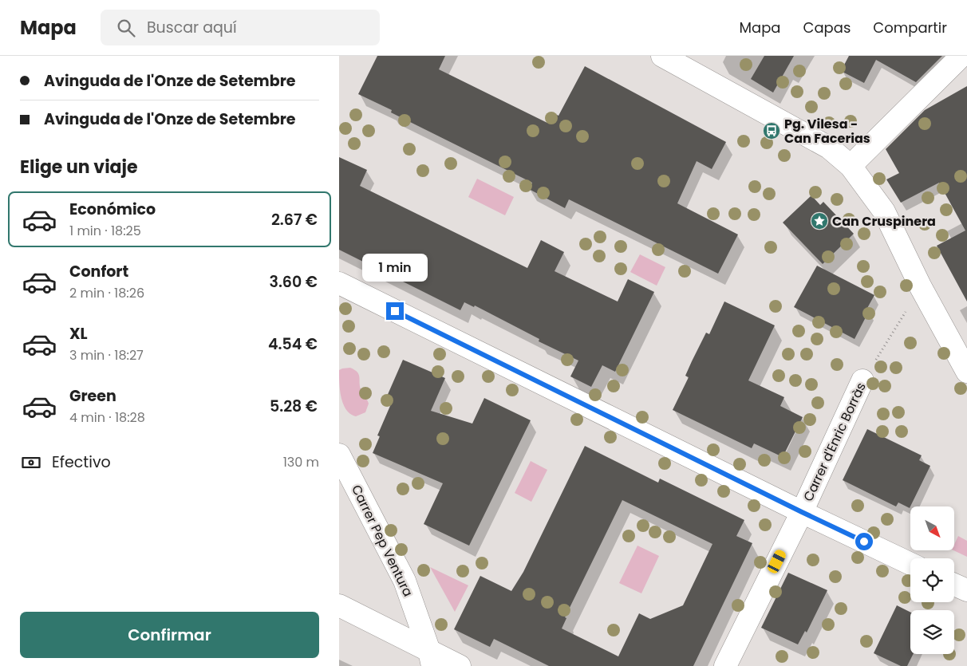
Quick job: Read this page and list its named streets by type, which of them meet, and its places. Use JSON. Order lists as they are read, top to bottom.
{
  "streets": {
    "street": ["Carrer d'Enric Borràs", "Carrer Pep Ventura"]
  },
  "places": {
    "bus stop": ["Pg. Vilesa - Can Facerias"],
    "place": ["Can Cruspinera"]
  },
  "north": "bottom right",
  "page": {
    "header": "Mapa",
    "search": "Buscar aquí",
    "nav": ["Mapa", "Capas", "Compartir"],
    "banner": ["Avinguda de l'Onze de Setembre", "Avinguda de l'Onze de Setembre"],
    "heading": "Elige un viaje",
    "list": [
      {
        "name": "Económico",
        "note": "1 min · 18:25",
        "value": "2.67 €"
      },
      {
        "name": "Confort",
        "note": "2 min · 18:26",
        "value": "3.60 €"
      },
      {
        "name": "XL",
        "note": "3 min · 18:27",
        "value": "4.54 €"
      },
      {
        "name": "Green",
        "note": "4 min · 18:28",
        "value": "5.28 €"
      }
    ],
    "bubble": "1 min",
    "pay": ["Efectivo", "130 m"],
    "buttons": "Confirmar"
  }
}
